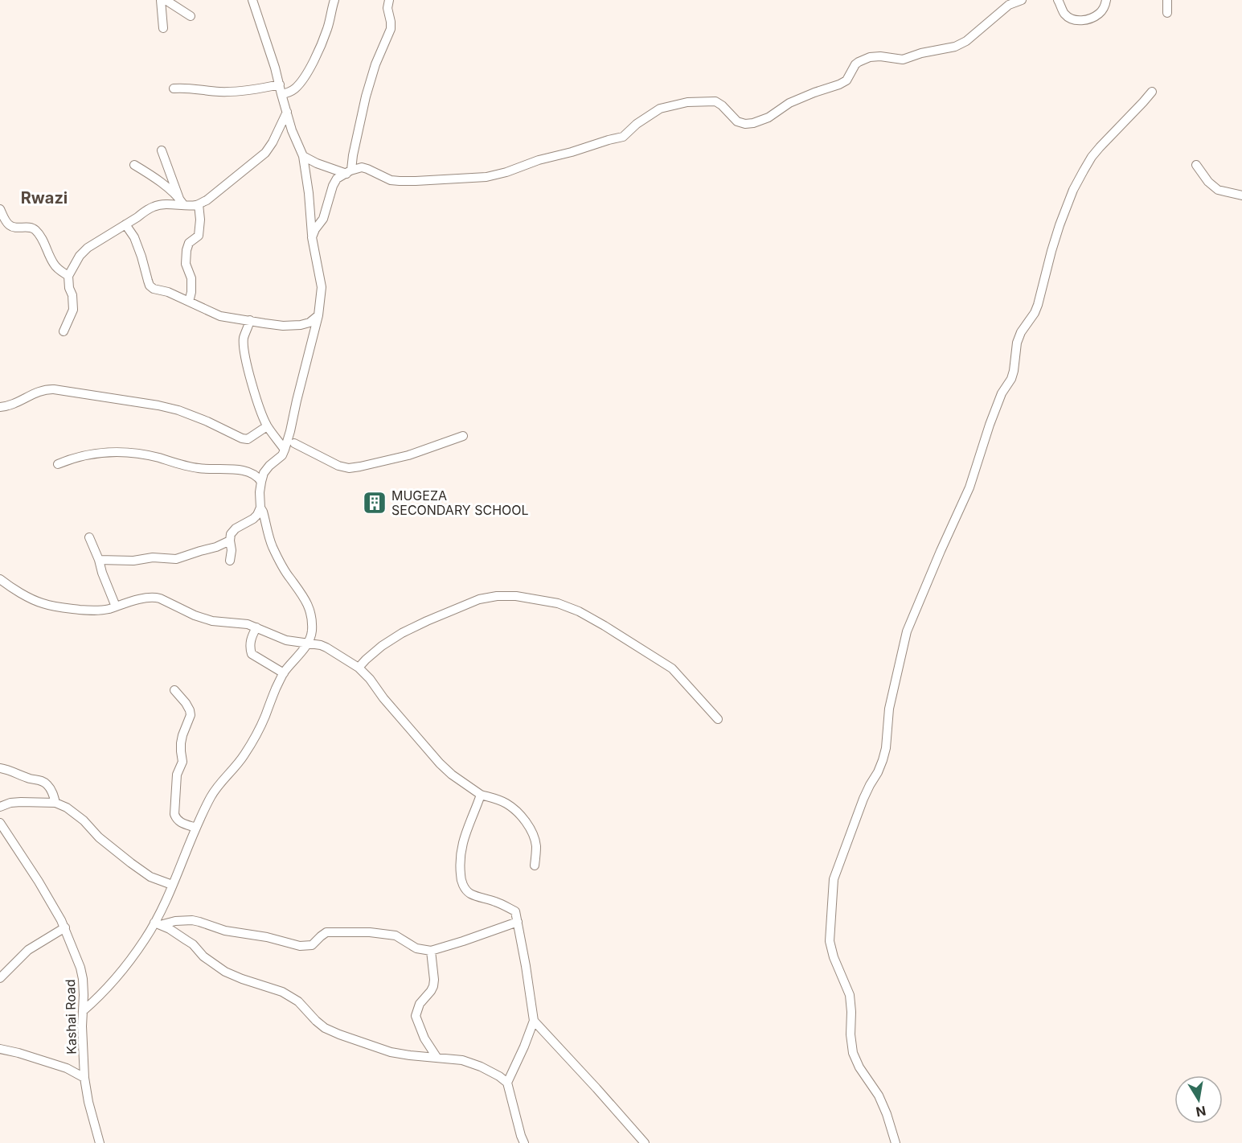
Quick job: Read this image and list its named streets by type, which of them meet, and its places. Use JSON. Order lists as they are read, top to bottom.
{
  "streets": {
    "street": ["Kashai Road"]
  },
  "districts": ["Rwazi"],
  "places": {
    "building": ["MUGEZA SECONDARY SCHOOL"]
  },
  "north": "bottom"
}
